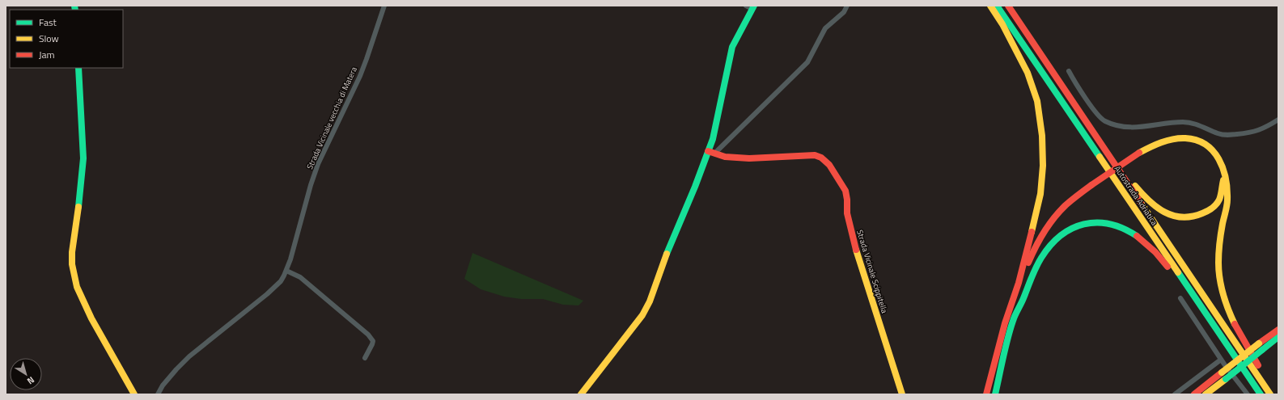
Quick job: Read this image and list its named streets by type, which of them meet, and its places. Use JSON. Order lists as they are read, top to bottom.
{
  "streets": {
    "main road": ["Autostrada Adriatica", "Strada Vicinale Scippitella"],
    "street": ["Strada Vicinale vecchia di Matera"]
  },
  "legend": ["Fast", "Slow", "Jam"],
  "north": "bottom right"
}
